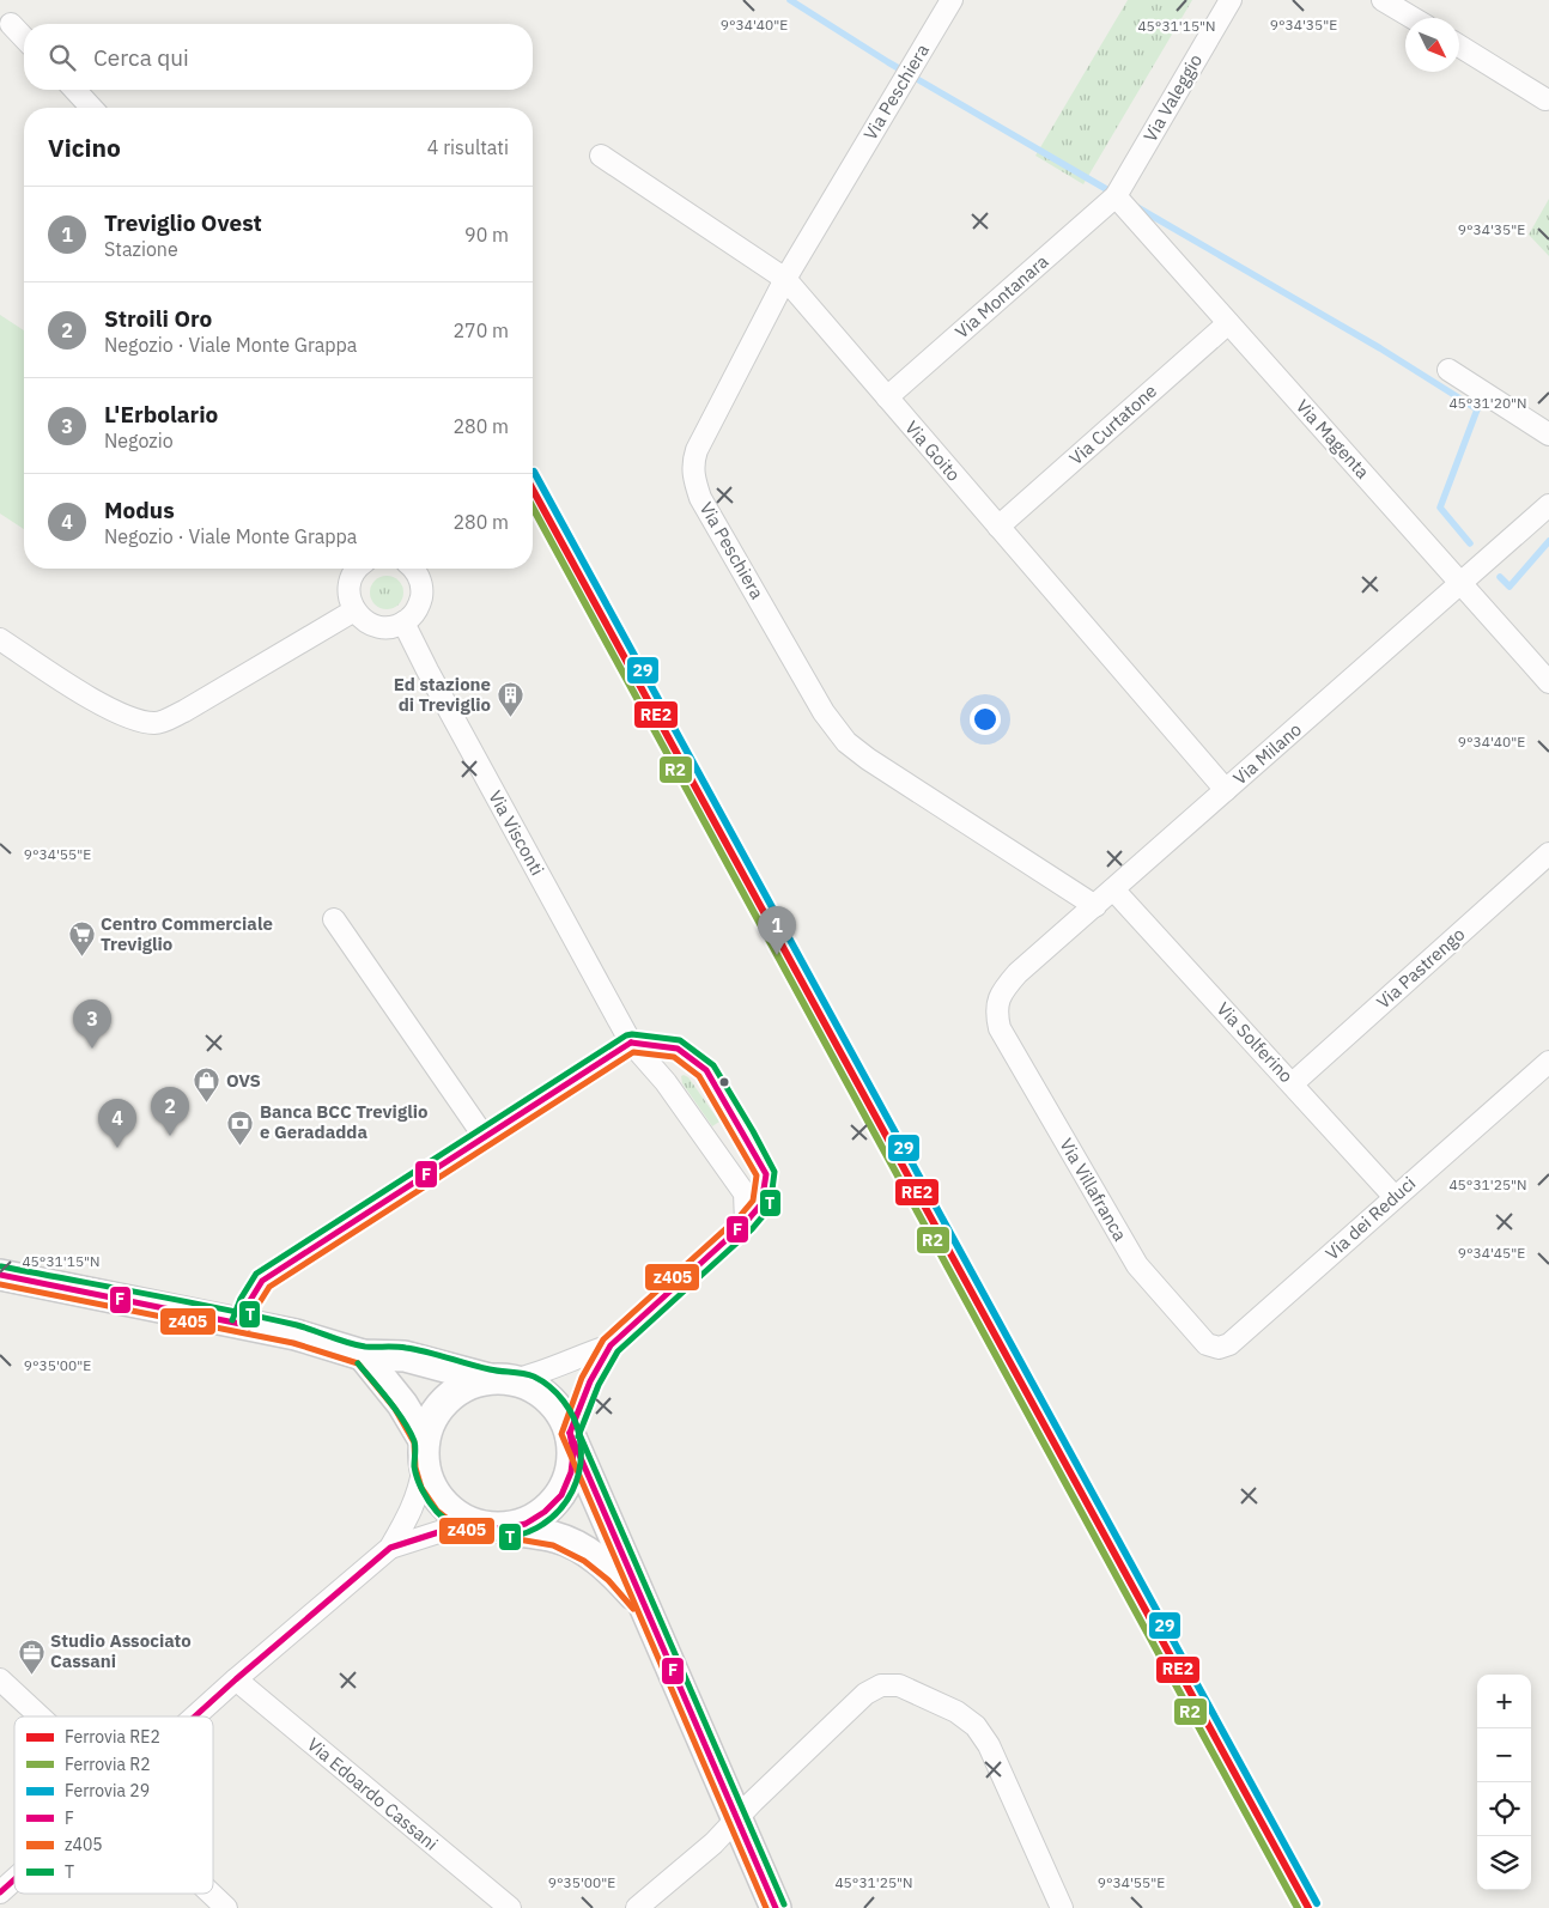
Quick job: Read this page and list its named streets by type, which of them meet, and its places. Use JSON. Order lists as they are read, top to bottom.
{
  "streets": {
    "street": [
      "Via Peschiera",
      "Via Valeggio",
      "Via Montanara",
      "Via Curtatone",
      "Via Magenta",
      "Via Goito",
      "Via Milano",
      "Via Visconti",
      "Via Pastrengo",
      "Via Solferino",
      "Via Villafranca",
      "Via dei Reduci",
      "Via Edoardo Cassani"
    ]
  },
  "crossings": [
    ["Via Peschiera", "Via Goito"],
    ["Via Peschiera", "Via Milano"],
    ["Via Valeggio", "Via Montanara"],
    ["Via Valeggio", "Via Magenta"],
    ["Via Montanara", "Via Magenta"],
    ["Via Montanara", "Via Goito"],
    ["Via Curtatone", "Via Magenta"],
    ["Via Curtatone", "Via Goito"],
    ["Via Magenta", "Via Milano"],
    ["Via Goito", "Via Milano"],
    ["Via Milano", "Via Solferino"],
    ["Via Milano", "Via Villafranca"],
    ["Via Pastrengo", "Via Solferino"],
    ["Via Solferino", "Via dei Reduci"],
    ["Via Villafranca", "Via dei Reduci"]
  ],
  "places": {
    "building": ["Ed stazione di Treviglio"],
    "supermarket": ["Centro Commerciale Treviglio"],
    "shop": ["OVS"],
    "bank": ["Banca BCC Treviglio e Geradadda"],
    "office": ["Studio Associato Cassani"]
  },
  "lines": [
    "rail line 29",
    "rail line RE2",
    "rail line R2",
    "transit line T",
    "transit line F",
    "transit line z405"
  ],
  "legend": [
    "Ferrovia RE2",
    "Ferrovia R2",
    "Ferrovia 29",
    "F",
    "z405",
    "T"
  ],
  "north": "bottom right",
  "page": {
    "search": "Cerca qui",
    "heading": ["Vicino", "4 risultati"],
    "list": [
      {
        "mark": "1",
        "name": "Treviglio Ovest",
        "note": "Stazione",
        "value": "90 m"
      },
      {
        "mark": "2",
        "name": "Stroili Oro",
        "note": "Negozio · Viale Monte Grappa",
        "value": "270 m"
      },
      {
        "mark": "3",
        "name": "L'Erbolario",
        "note": "Negozio",
        "value": "280 m"
      },
      {
        "mark": "4",
        "name": "Modus",
        "note": "Negozio · Viale Monte Grappa",
        "value": "280 m"
      }
    ],
    "pins": [
      "1",
      "3",
      "2",
      "4"
    ],
    "map_buttons": ["+", "−"]
  },
  "coordinates": [
    "9°34'40\"E",
    "9°34'35\"E",
    "45°31'15\"N",
    "45°31'20\"N",
    "9°34'55\"E",
    "45°31'25\"N",
    "9°34'45\"E",
    "9°35'00\"E"
  ]
}
